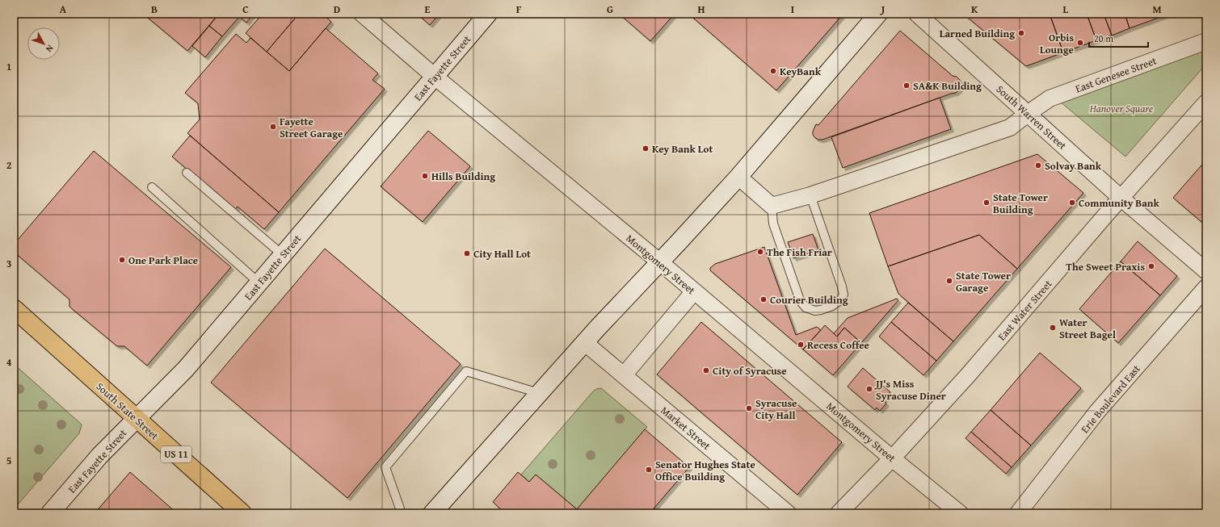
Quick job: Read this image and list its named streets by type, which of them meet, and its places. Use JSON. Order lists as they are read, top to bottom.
{
  "streets": {
    "main road": ["South State Street", "US 11"],
    "street": [
      "East Fayette Street",
      "East Genesee Street",
      "South Warren Street",
      "Montgomery Street",
      "East Water Street",
      "Erie Boulevard East",
      "Market Street"
    ]
  },
  "crossings": [
    ["East Fayette Street", "Montgomery Street"],
    ["East Fayette Street", "South State Street"],
    ["East Genesee Street", "South Warren Street"],
    ["South Warren Street", "East Water Street"],
    ["Montgomery Street", "East Water Street"]
  ],
  "parks": ["Hanover Square"],
  "places": [
    "Larned Building",
    "Orbis Lounge",
    "KeyBank",
    "SA&K Building",
    "Fayette Street Garage",
    "Key Bank Lot",
    "Solvay Bank",
    "Hills Building",
    "State Tower Building",
    "Community Bank",
    "The Fish Friar",
    "City Hall Lot",
    "One Park Place",
    "The Sweet Praxis",
    "State Tower Garage",
    "Courier Building",
    "Water Street Bagel",
    "Recess Coffee",
    "City of Syracuse",
    "JJ's Miss Syracuse Diner",
    "Syracuse City Hall",
    "Senator Hughes State Office Building"
  ],
  "scale_bar": "20 m",
  "north": "bottom right",
  "grid": {
    "columns": [
      "A",
      "B",
      "C",
      "D",
      "E",
      "F",
      "G",
      "H",
      "I",
      "J",
      "K",
      "L",
      "M"
    ],
    "rows": [
      "1",
      "2",
      "3",
      "4",
      "5"
    ]
  }
}
